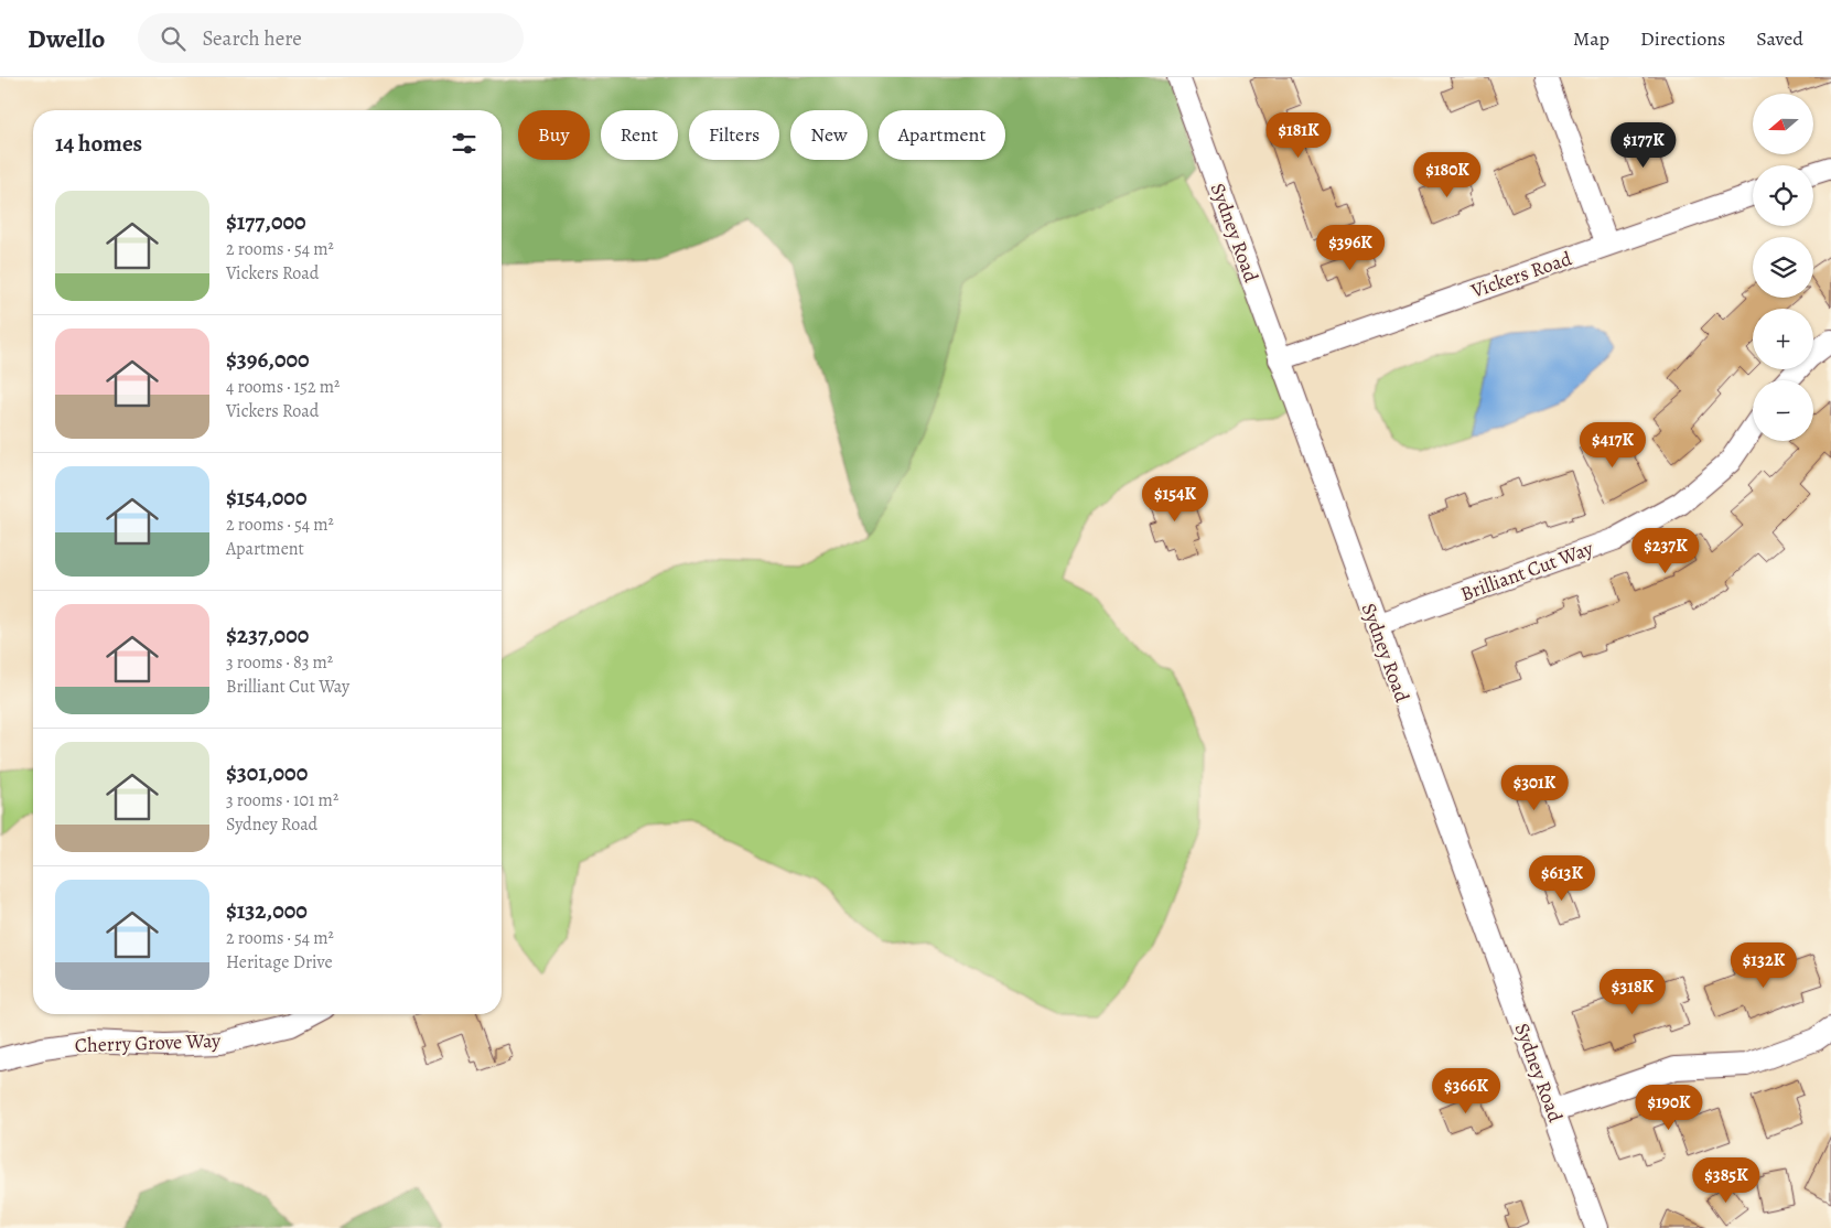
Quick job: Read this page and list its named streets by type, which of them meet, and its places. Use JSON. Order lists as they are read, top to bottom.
{
  "streets": {
    "street": [
      "Sydney Road",
      "Vickers Road",
      "Brilliant Cut Way",
      "Cherry Grove Way"
    ]
  },
  "crossings": [
    ["Sydney Road", "Vickers Road"],
    ["Sydney Road", "Brilliant Cut Way"]
  ],
  "north": "left",
  "page": {
    "header": "Dwello",
    "search": "Search here",
    "nav": ["Map", "Directions", "Saved"],
    "map_buttons": ["+", "−"],
    "chip": [
      "Buy",
      "Rent",
      "Filters",
      "New",
      "Apartment"
    ],
    "heading": "14 homes",
    "price": [
      "$181K",
      "$177K",
      "$180K",
      "$396K",
      "$417K",
      "$154K",
      "$237K",
      "$301K",
      "$613K",
      "$132K",
      "$318K",
      "$366K",
      "$190K",
      "$385K"
    ],
    "list": [
      {
        "name": "$177,000",
        "note": "2 rooms · 54 m² · Vickers Road"
      },
      {
        "name": "$396,000",
        "note": "4 rooms · 152 m² · Vickers Road"
      },
      {
        "name": "$154,000",
        "note": "2 rooms · 54 m² · Apartment"
      },
      {
        "name": "$237,000",
        "note": "3 rooms · 83 m² · Brilliant Cut Way"
      },
      {
        "name": "$301,000",
        "note": "3 rooms · 101 m² · Sydney Road"
      },
      {
        "name": "$132,000",
        "note": "2 rooms · 54 m² · Heritage Drive"
      }
    ]
  }
}
